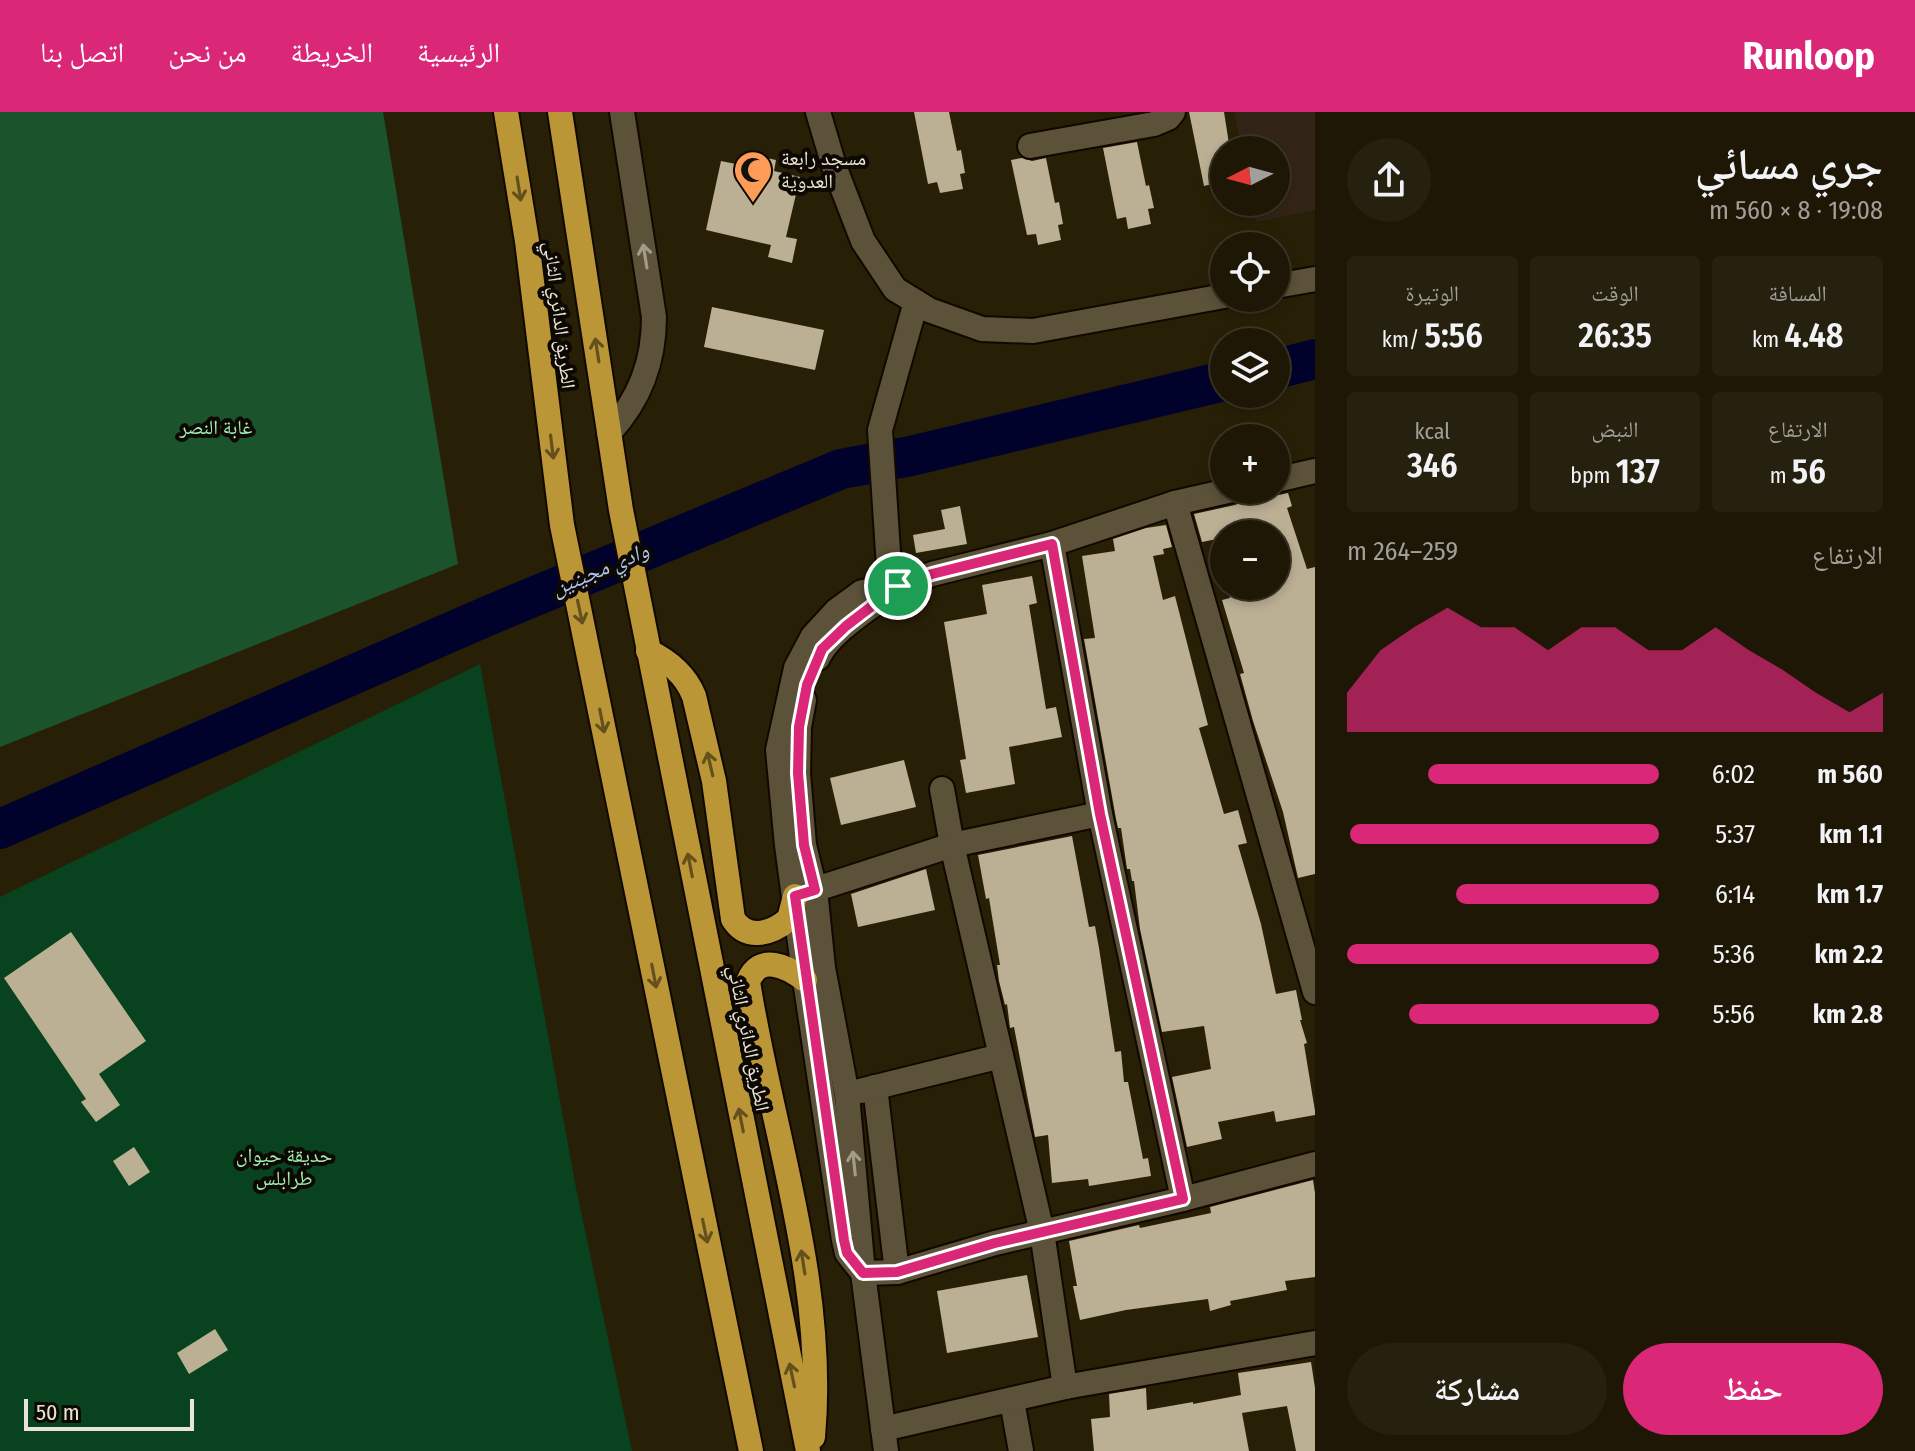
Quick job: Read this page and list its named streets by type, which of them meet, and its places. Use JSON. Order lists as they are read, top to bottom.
{
  "streets": {
    "highway": ["الطريق الدائري الثاني"]
  },
  "water": ["وادي مجينين"],
  "parks": ["غابة النصر", "حديقة حيوان طرابلس"],
  "places": {
    "mosque": ["مسجد رابعة العدوية"]
  },
  "scale_bar": "50 m",
  "north": "left",
  "page": {
    "header": "Runloop",
    "nav": [
      "الرئيسية",
      "الخريطة",
      "من نحن",
      "اتصل بنا"
    ],
    "heading": ["جري مسائي", "19:08 · 8 × 560 m"],
    "map_buttons": ["+", "−"],
    "stats": [
      ["المسافة", "4.48 km"],
      ["الوقت", "26:35"],
      ["الوتيرة", "5:56 /km"],
      ["الارتفاع", "56 m"],
      ["النبض", "137 bpm"],
      ["kcal", "346"]
    ],
    "chart": ["الارتفاع", "259–264 m"],
    "list": [
      {
        "name": "560 m",
        "note": "6:02"
      },
      {
        "name": "1.1 km",
        "note": "5:37"
      },
      {
        "name": "1.7 km",
        "note": "6:14"
      },
      {
        "name": "2.2 km",
        "note": "5:36"
      },
      {
        "name": "2.8 km",
        "note": "5:56"
      }
    ],
    "buttons": ["حفظ", "مشاركة"],
    "scale": "50 m"
  }
}
